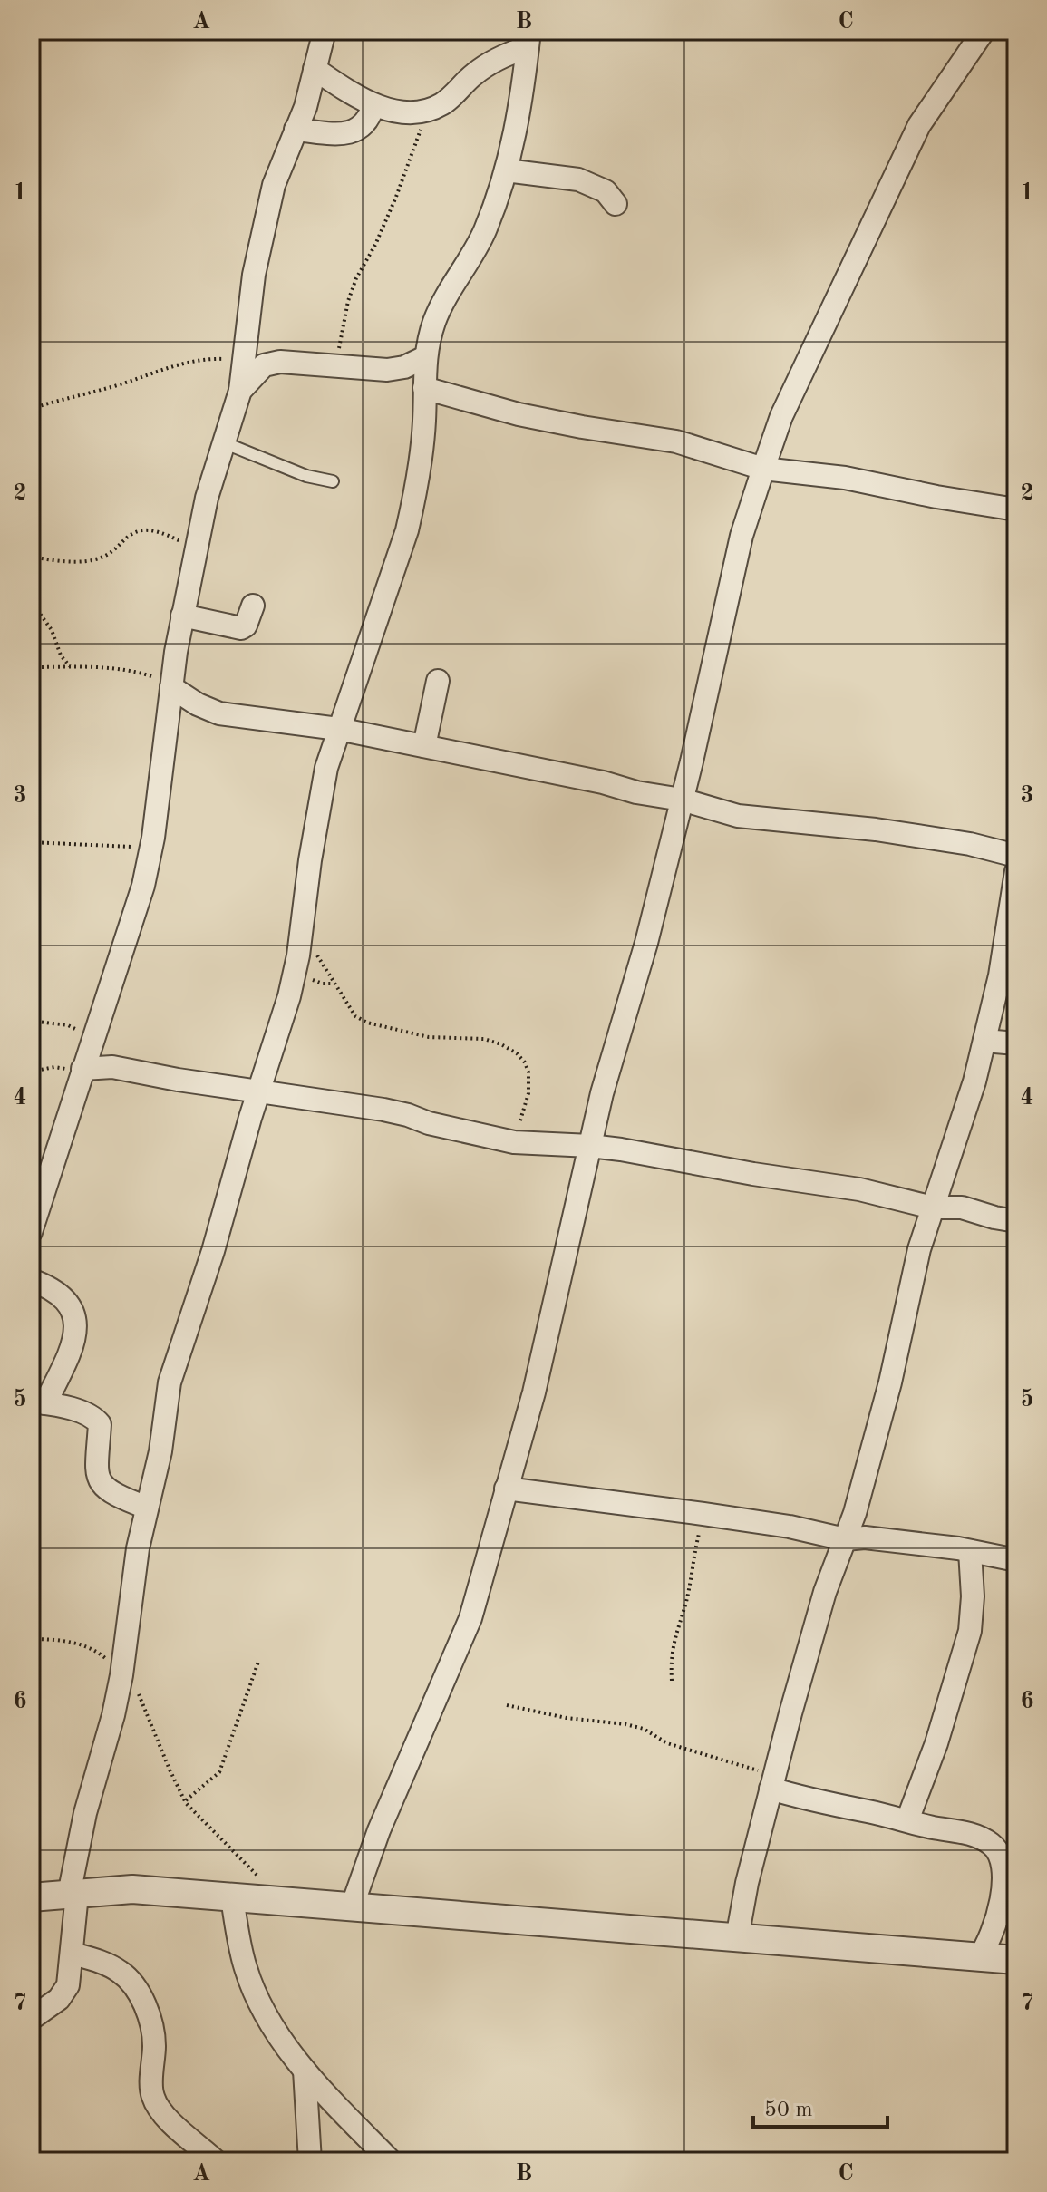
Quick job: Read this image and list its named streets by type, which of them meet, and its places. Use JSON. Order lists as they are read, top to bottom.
{
  "scale_bar": "50 m",
  "grid": {
    "columns": ["A", "B", "C"],
    "rows": [
      "1",
      "2",
      "3",
      "4",
      "5",
      "6",
      "7"
    ]
  }
}
